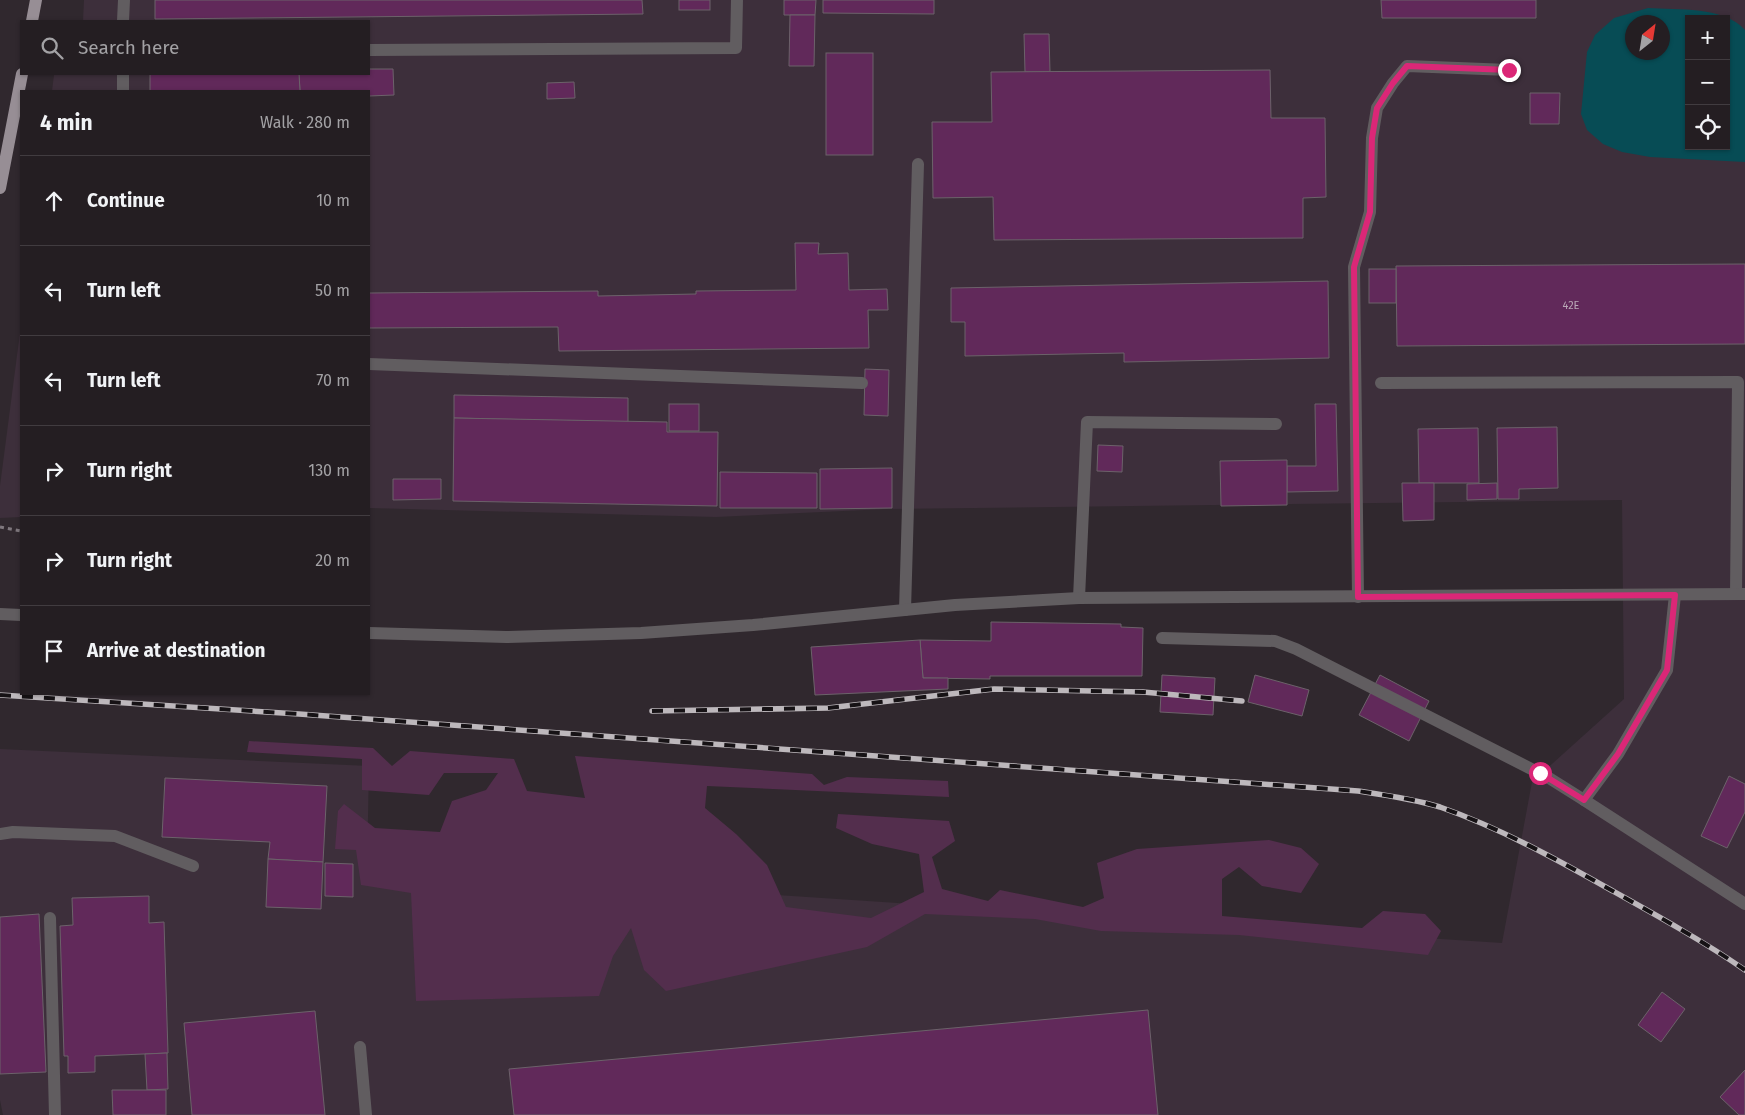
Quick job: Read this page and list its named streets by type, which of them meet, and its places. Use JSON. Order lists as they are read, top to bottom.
{
  "house_numbers": ["42Е"],
  "north": "top right",
  "page": {
    "map_buttons": ["+", "−"],
    "search": "Search here",
    "heading": ["4 min", "Walk · 280 m"],
    "list": [
      ["Continue", "10 m"],
      ["Turn left", "50 m"],
      ["Turn left", "70 m"],
      ["Turn right", "130 m"],
      ["Turn right", "20 m"],
      "Arrive at destination"
    ]
  }
}
